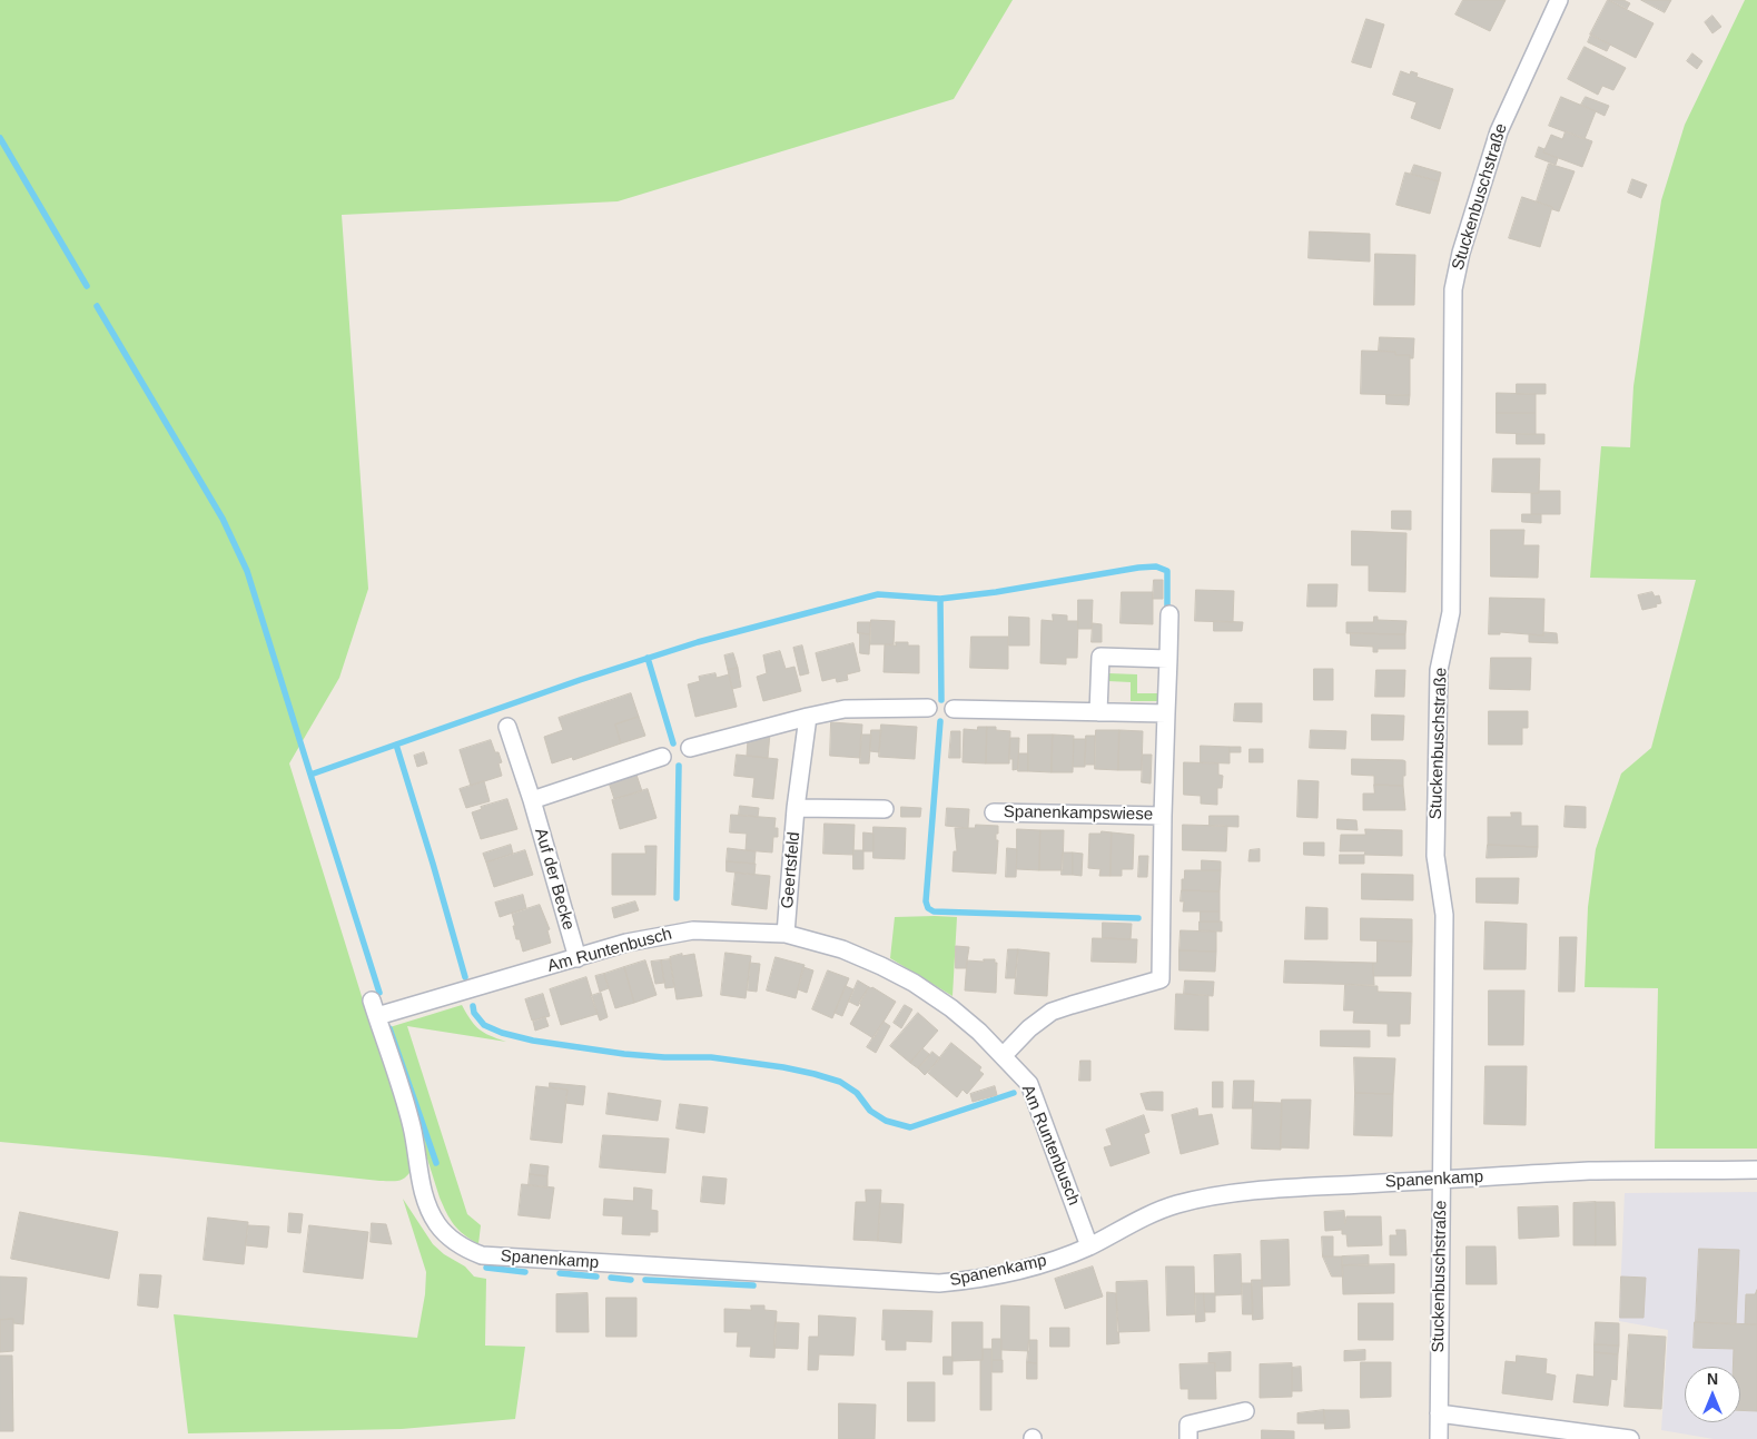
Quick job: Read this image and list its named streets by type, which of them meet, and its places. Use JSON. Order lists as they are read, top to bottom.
{
  "streets": {
    "street": [
      "Stuckenbuschstraße",
      "Spanenkampswiese",
      "Geertsfeld",
      "Auf der Becke",
      "Am Runtenbusch",
      "Spanenkamp"
    ]
  },
  "crossings": [
    ["Stuckenbuschstraße", "Spanenkamp"],
    ["Spanenkampswiese", "Am Runtenbusch"],
    ["Geertsfeld", "Am Runtenbusch"],
    ["Auf der Becke", "Am Runtenbusch"],
    ["Am Runtenbusch", "Spanenkamp"]
  ],
  "north": "top"
}
